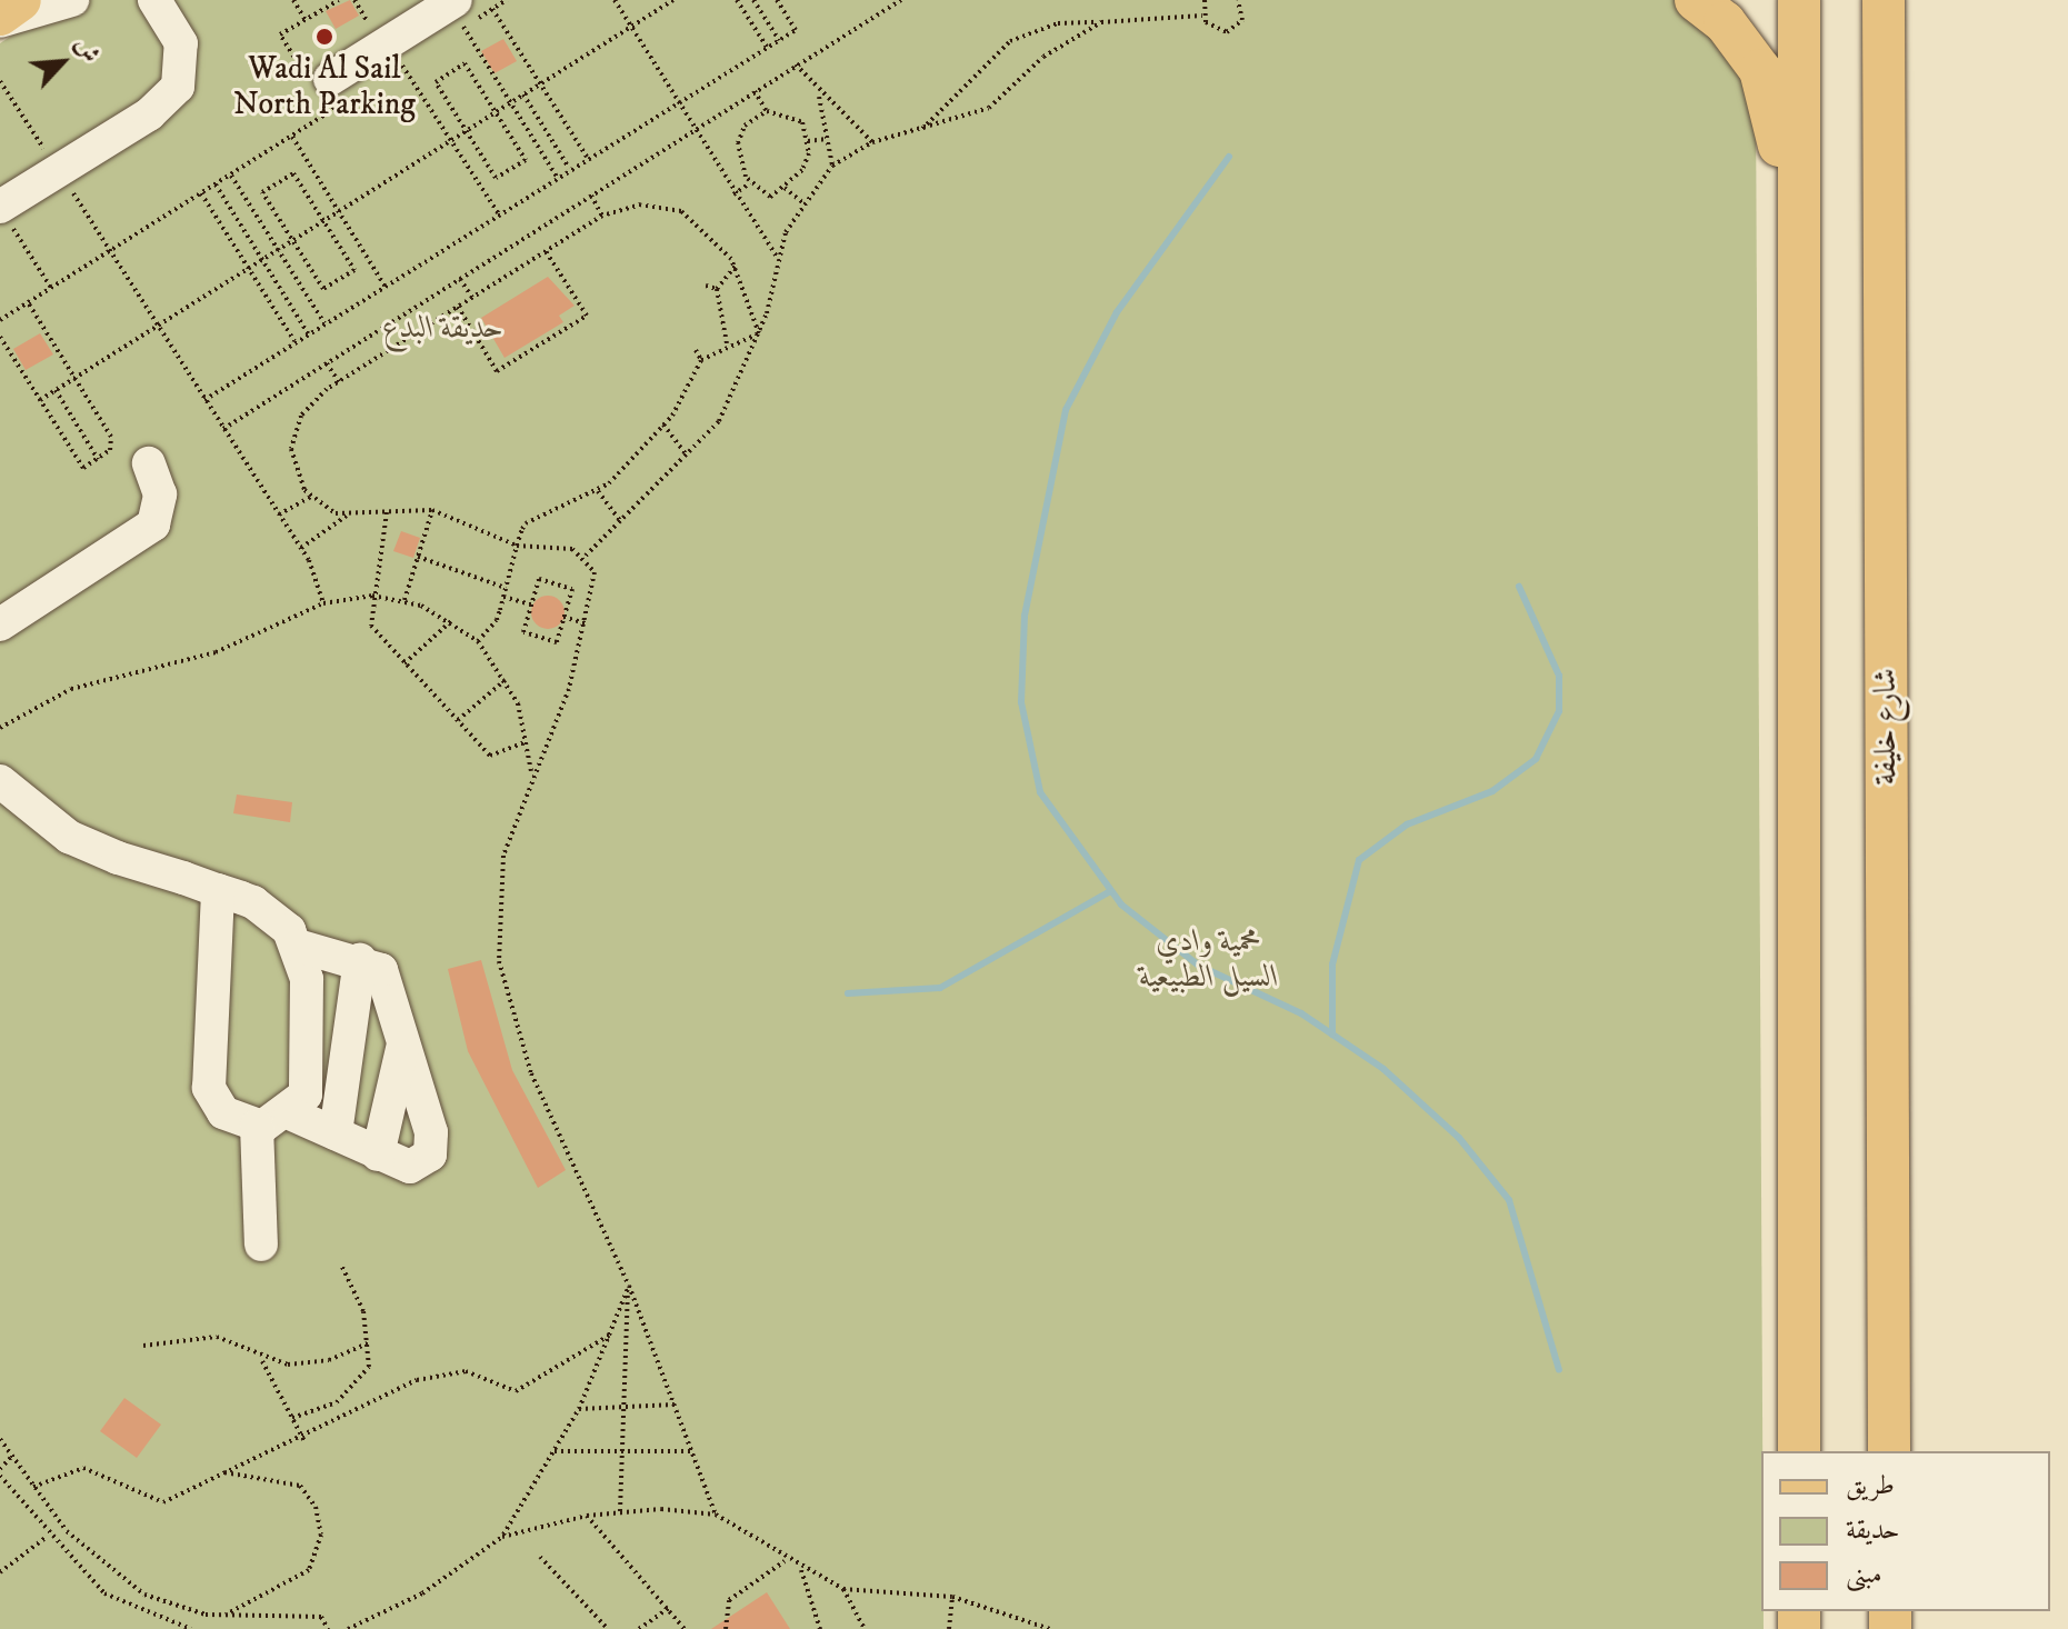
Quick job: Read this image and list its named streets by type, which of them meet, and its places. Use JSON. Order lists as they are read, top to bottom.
{
  "streets": {
    "main road": ["شارع خليفة"]
  },
  "parks": ["حديقة البدع", "محمية وادي السيل الطبيعية"],
  "places": ["Wadi Al Sail North Parking"],
  "legend": ["طريق", "حديقة", "مبنى"],
  "north": "top right"
}
